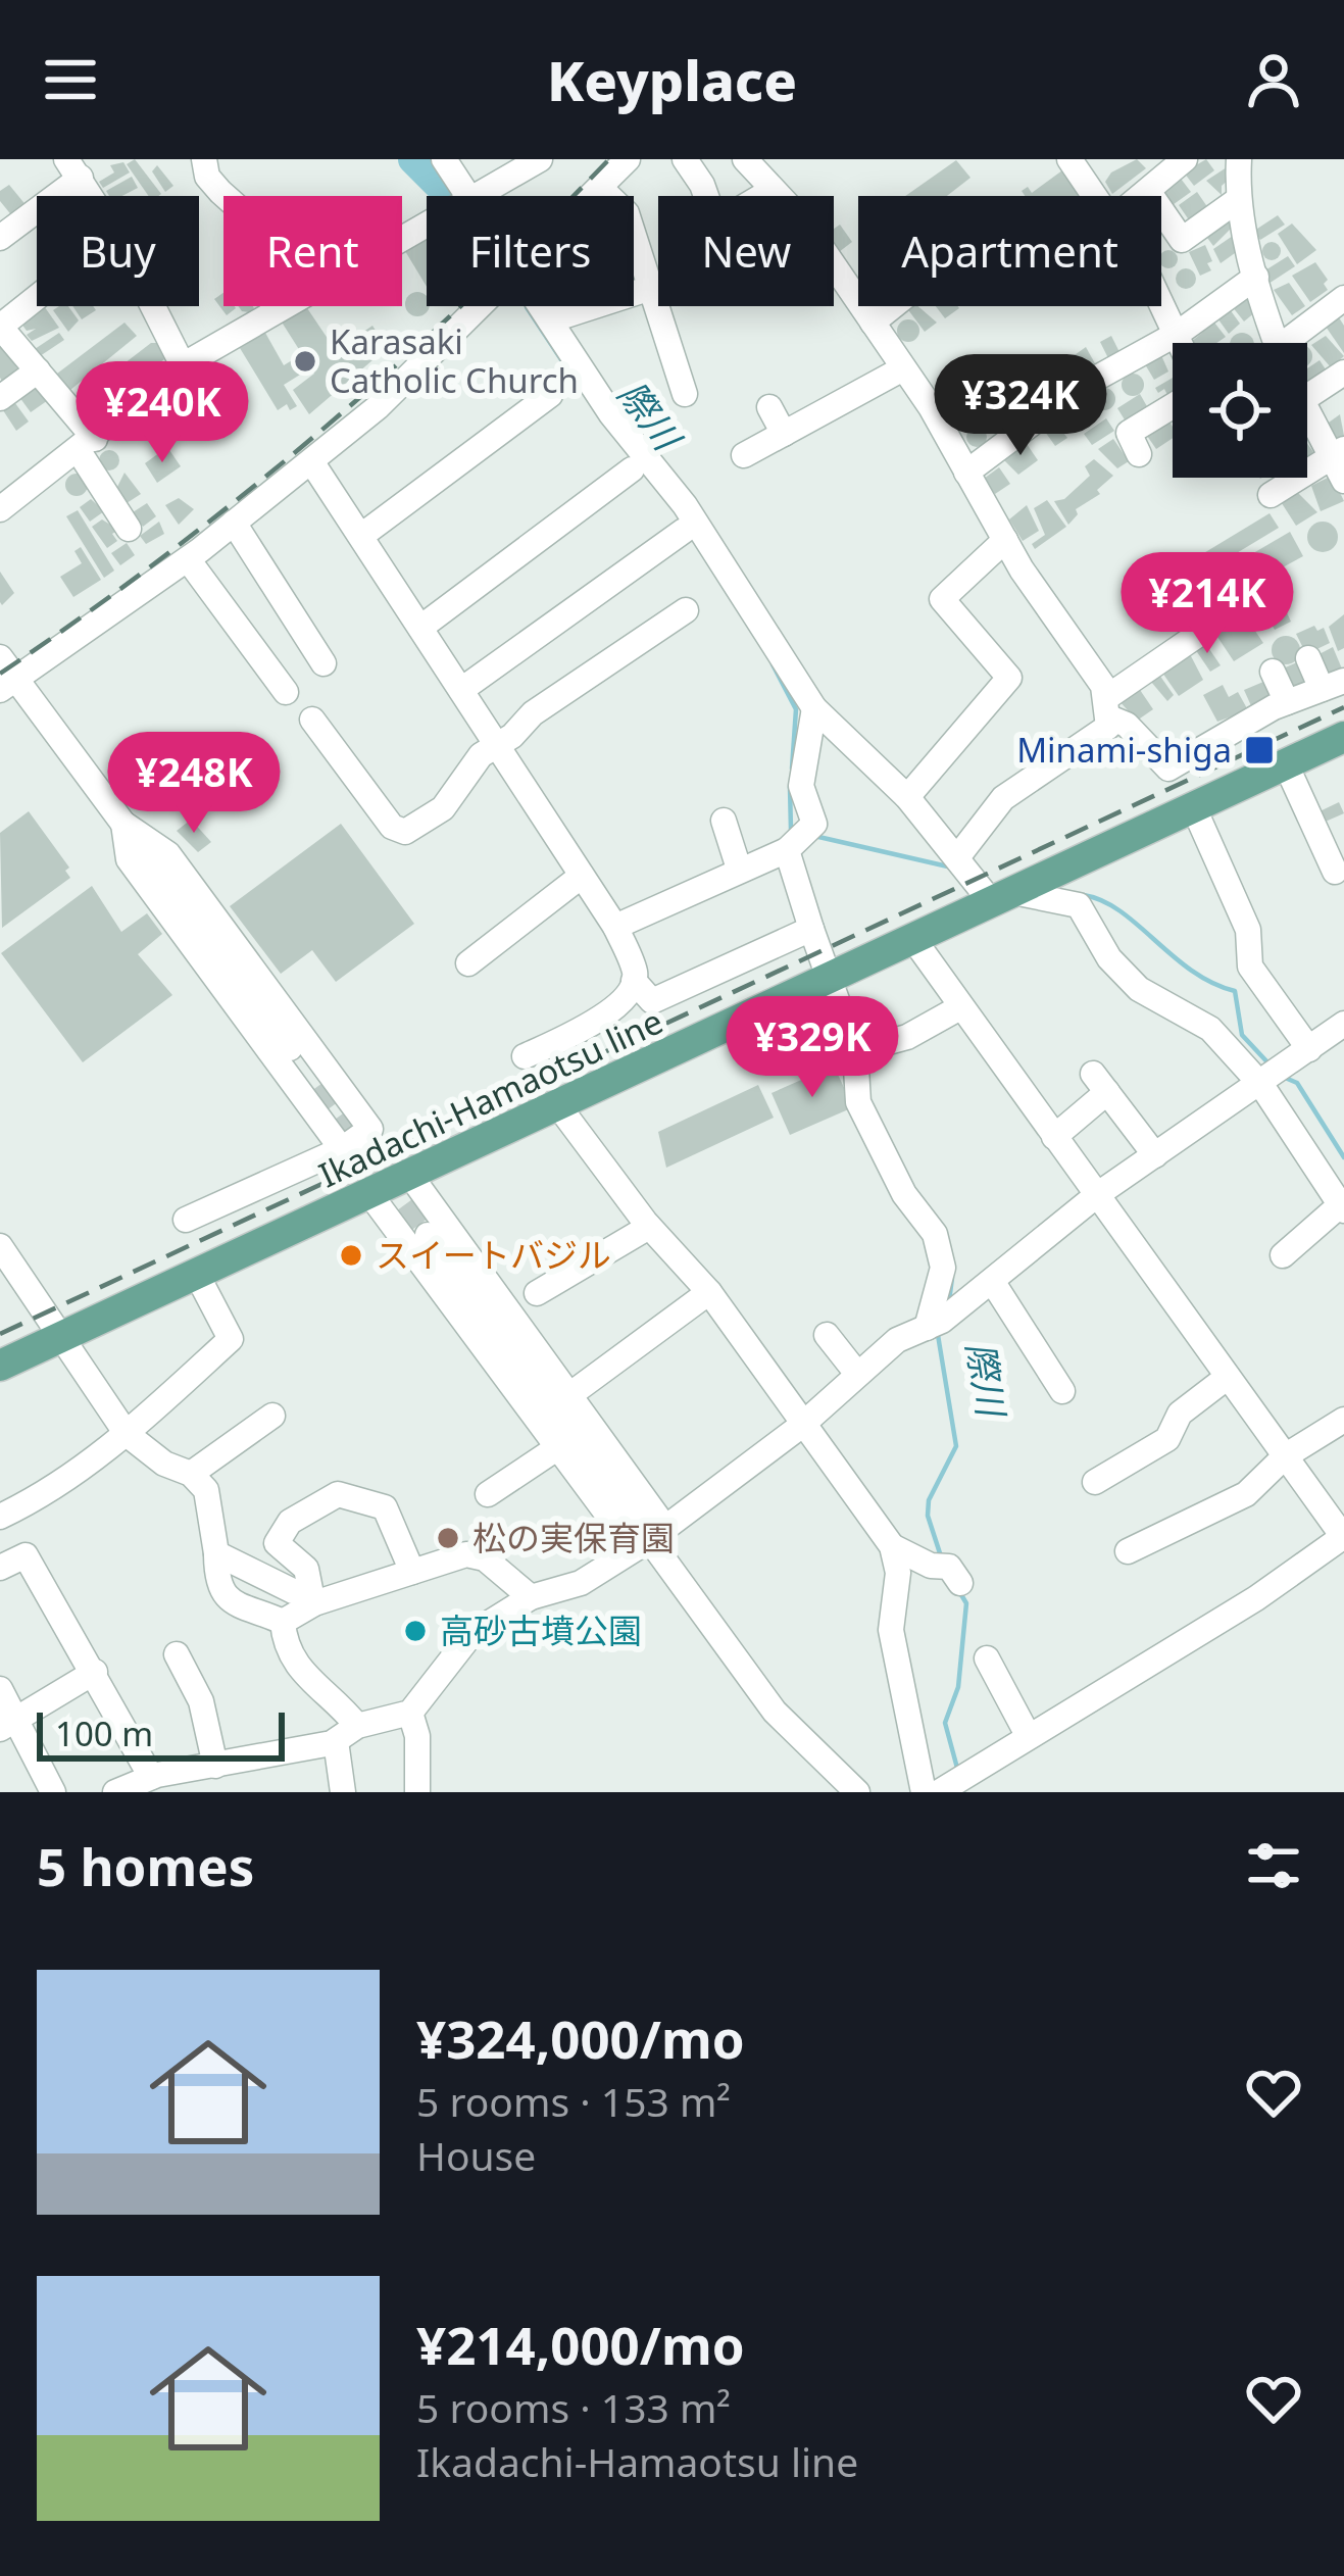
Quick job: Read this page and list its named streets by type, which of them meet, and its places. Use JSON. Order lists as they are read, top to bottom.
{
  "streets": {
    "main road": ["Ikadachi-Hamaotsu line"]
  },
  "water": ["際川"],
  "places": {
    "other": [
      "Karasaki Catholic Church",
      "スイートバジル",
      "松の実保育園",
      "高砂古墳公園"
    ],
    "transit": ["Minami-shiga"]
  },
  "scale_bar": "100 m",
  "page": {
    "header": "Keyplace",
    "chip": [
      "Buy",
      "Rent",
      "Filters",
      "New",
      "Apartment"
    ],
    "price": [
      "¥324K",
      "¥240K",
      "¥214K",
      "¥248K",
      "¥329K"
    ],
    "scale": "100 m",
    "heading": "5 homes",
    "list": [
      {
        "name": "¥324,000/mo",
        "note": "5 rooms · 153 m² · House"
      },
      {
        "name": "¥214,000/mo",
        "note": "5 rooms · 133 m² · Ikadachi-Hamaotsu line"
      }
    ]
  }
}
